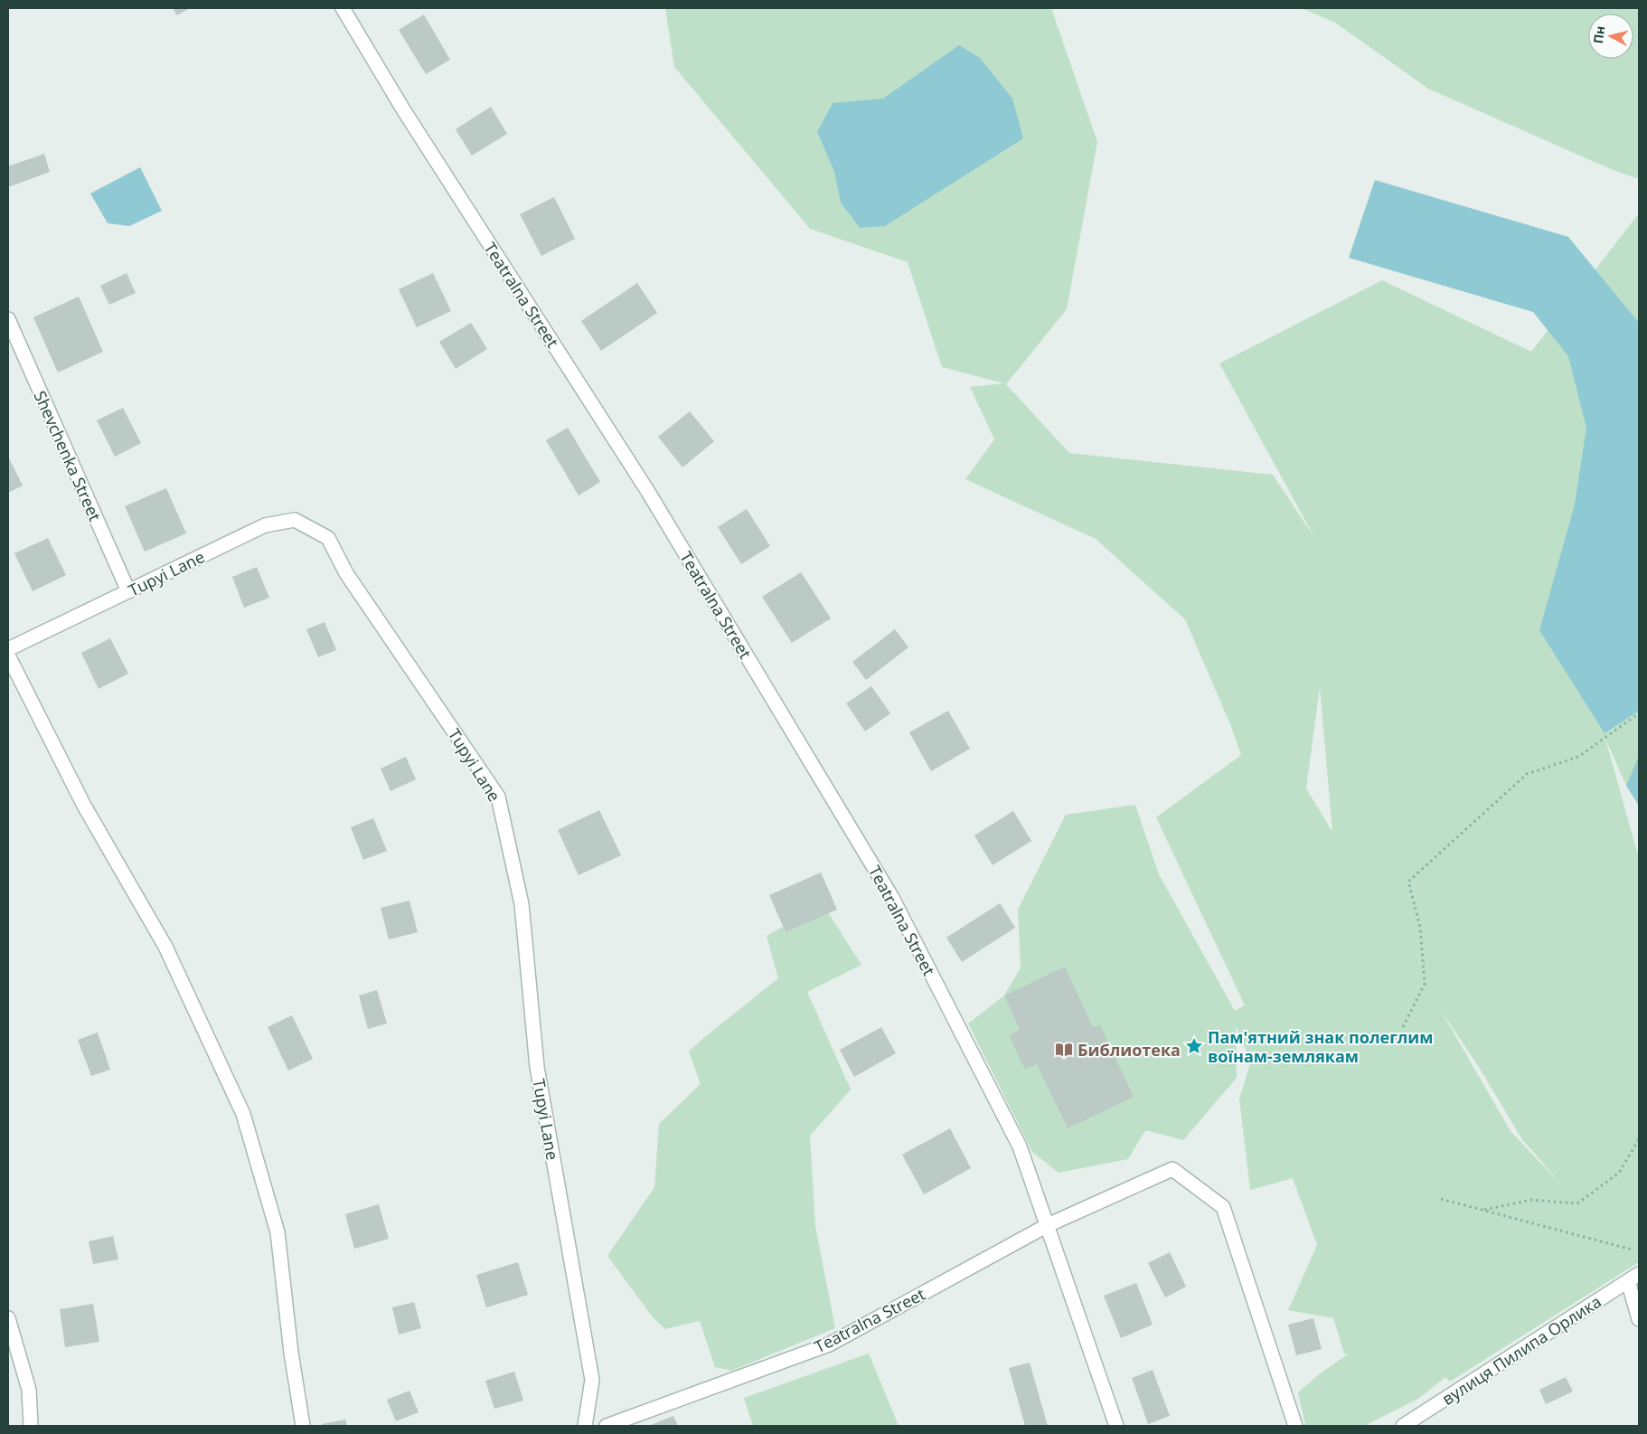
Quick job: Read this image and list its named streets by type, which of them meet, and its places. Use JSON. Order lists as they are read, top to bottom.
{
  "streets": {
    "street": [
      "Teatralna Street",
      "Shevchenka Street",
      "Tupyi Lane",
      "вулиця Пилипа Орлика"
    ]
  },
  "crossings": [
    ["Shevchenka Street", "Tupyi Lane"]
  ],
  "places": {
    "place": ["Пам'ятний знак полеглим воїнам-землякам"],
    "library": ["Библиотека"]
  },
  "north": "left"
}
